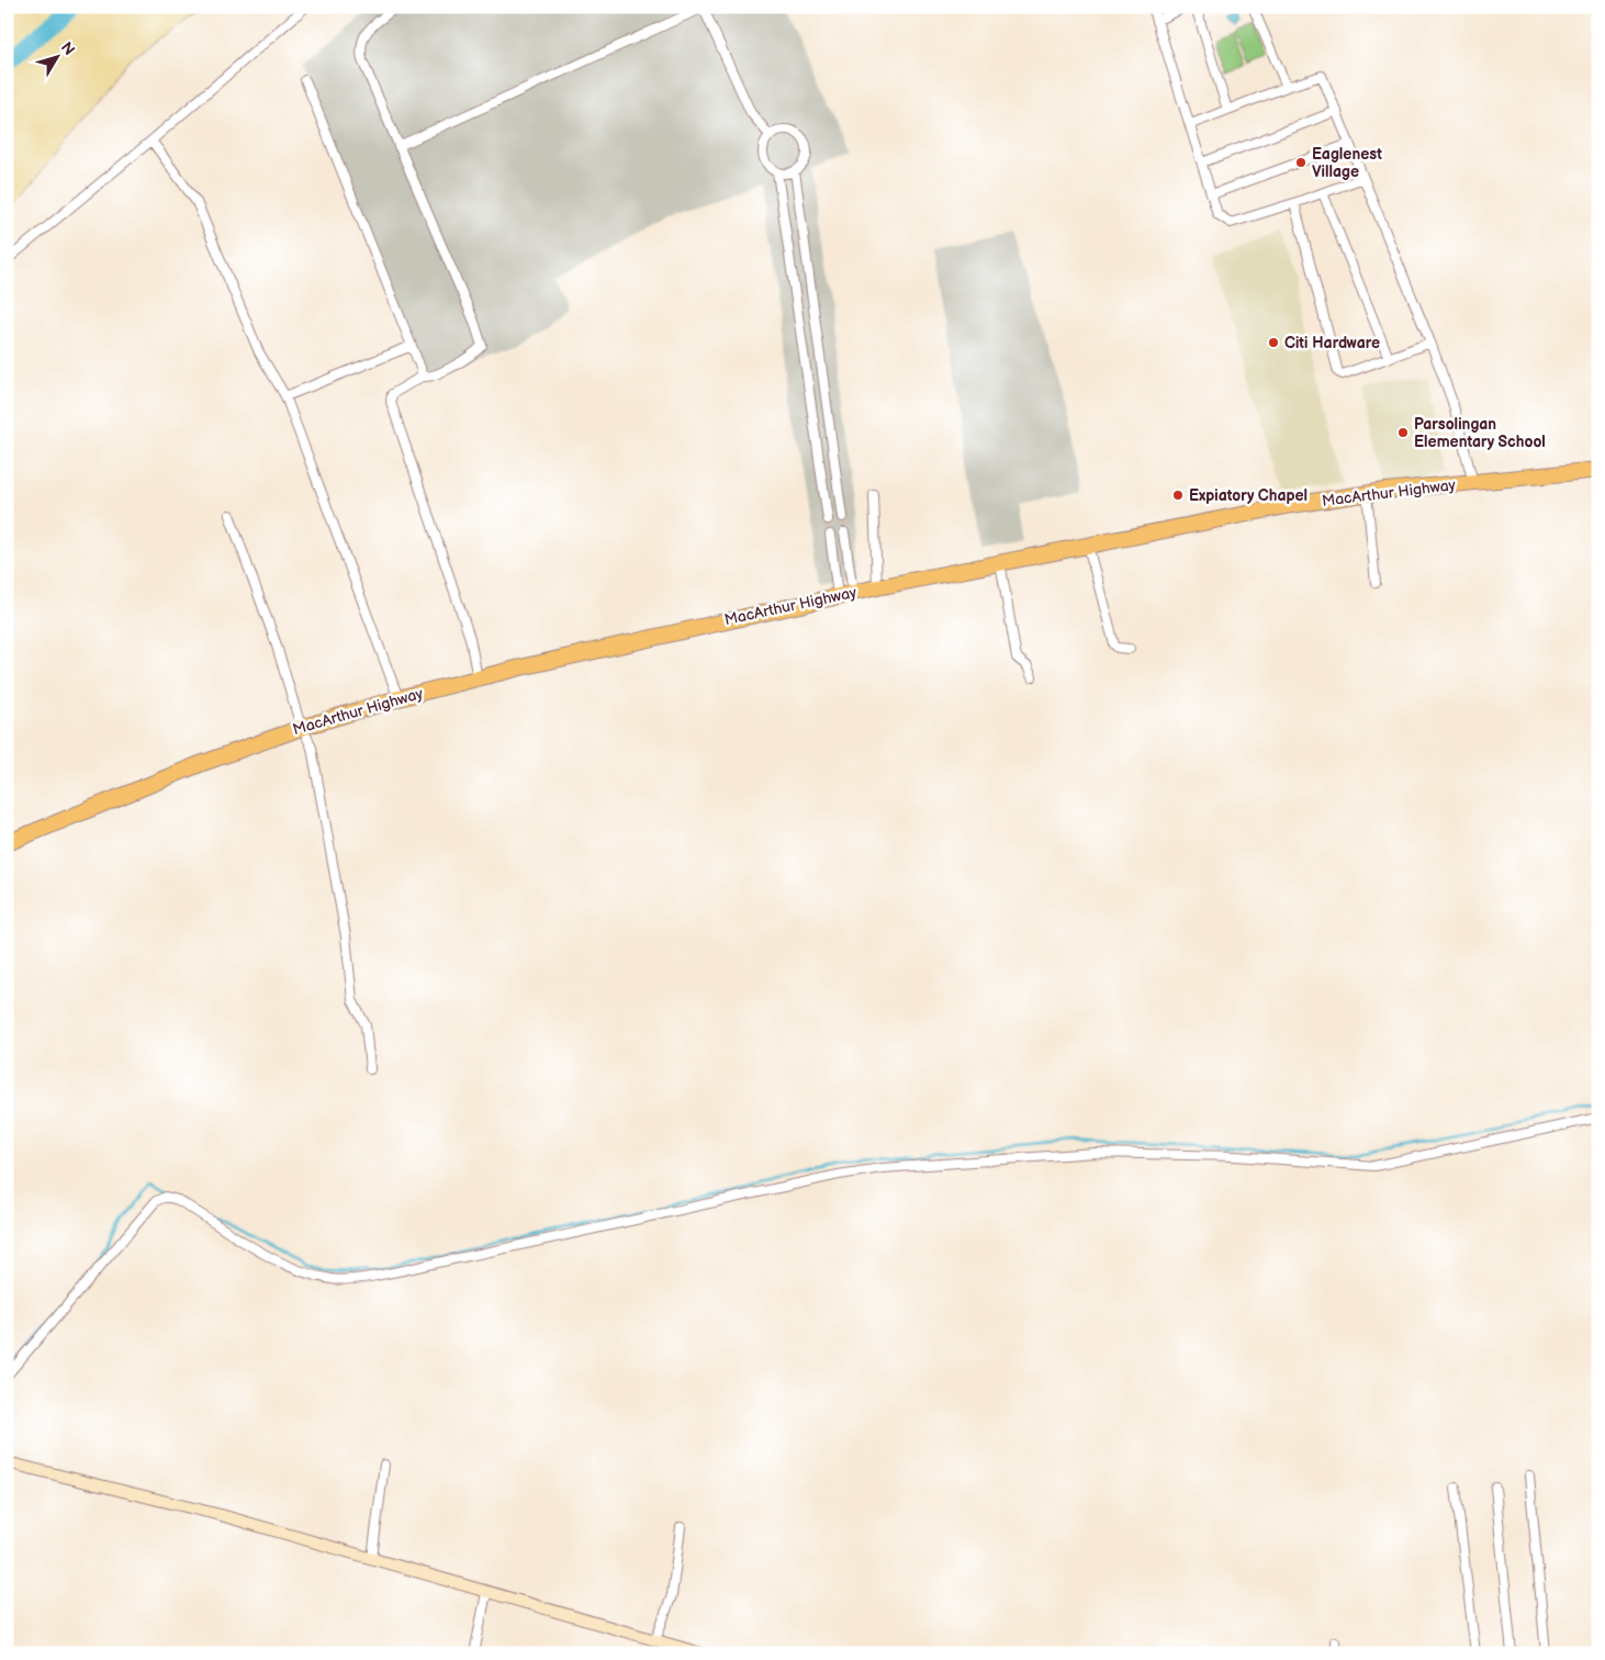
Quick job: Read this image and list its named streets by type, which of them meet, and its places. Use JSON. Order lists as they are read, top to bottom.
{
  "streets": {
    "highway": ["MacArthur Highway"]
  },
  "places": [
    "Eaglenest Village",
    "Citi Hardware",
    "Parsolingan Elementary School",
    "Expiatory Chapel"
  ],
  "north": "top right"
}
